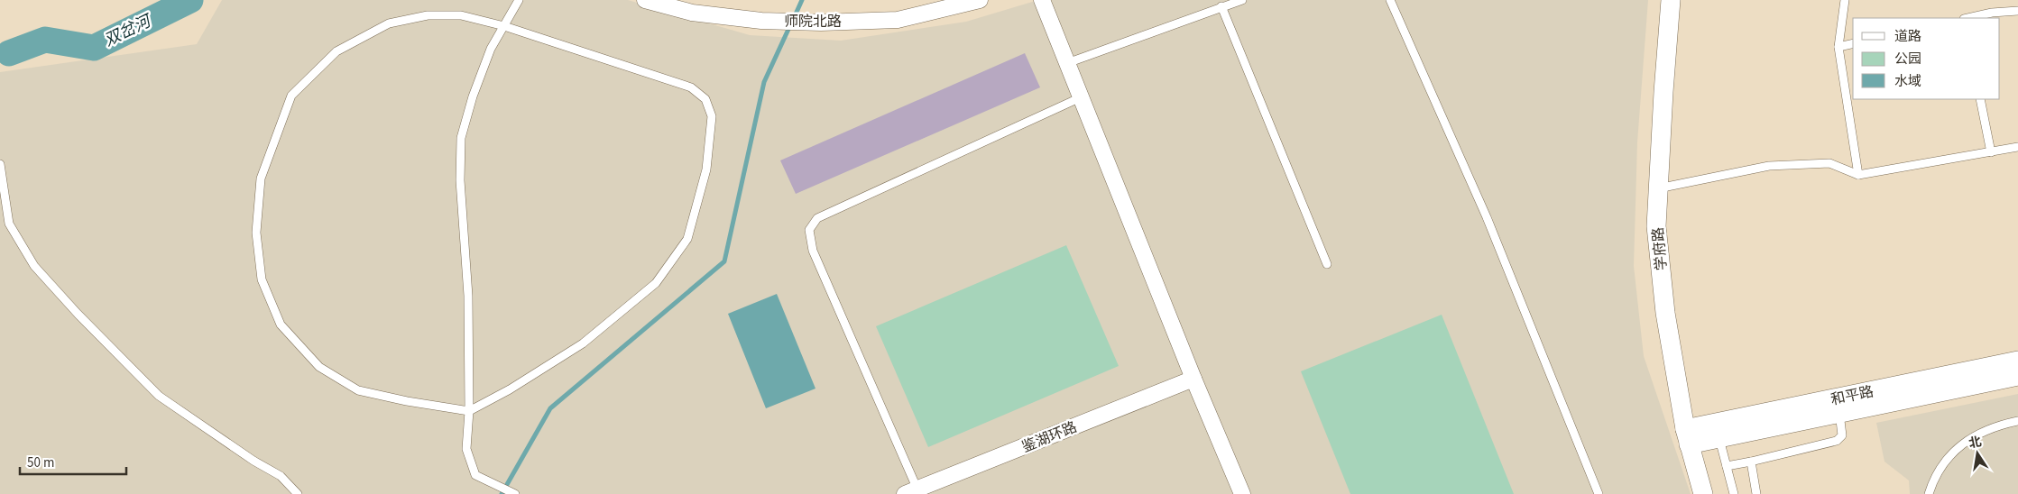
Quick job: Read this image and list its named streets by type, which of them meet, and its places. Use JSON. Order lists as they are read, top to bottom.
{
  "streets": {
    "street": [
      "师院北路",
      "学府路",
      "和平路",
      "鉴湖环路"
    ]
  },
  "crossings": [
    ["学府路", "和平路"]
  ],
  "water": ["双岔河"],
  "legend": ["道路", "公园", "水域"],
  "scale_bar": "50 m",
  "north": "top"
}
